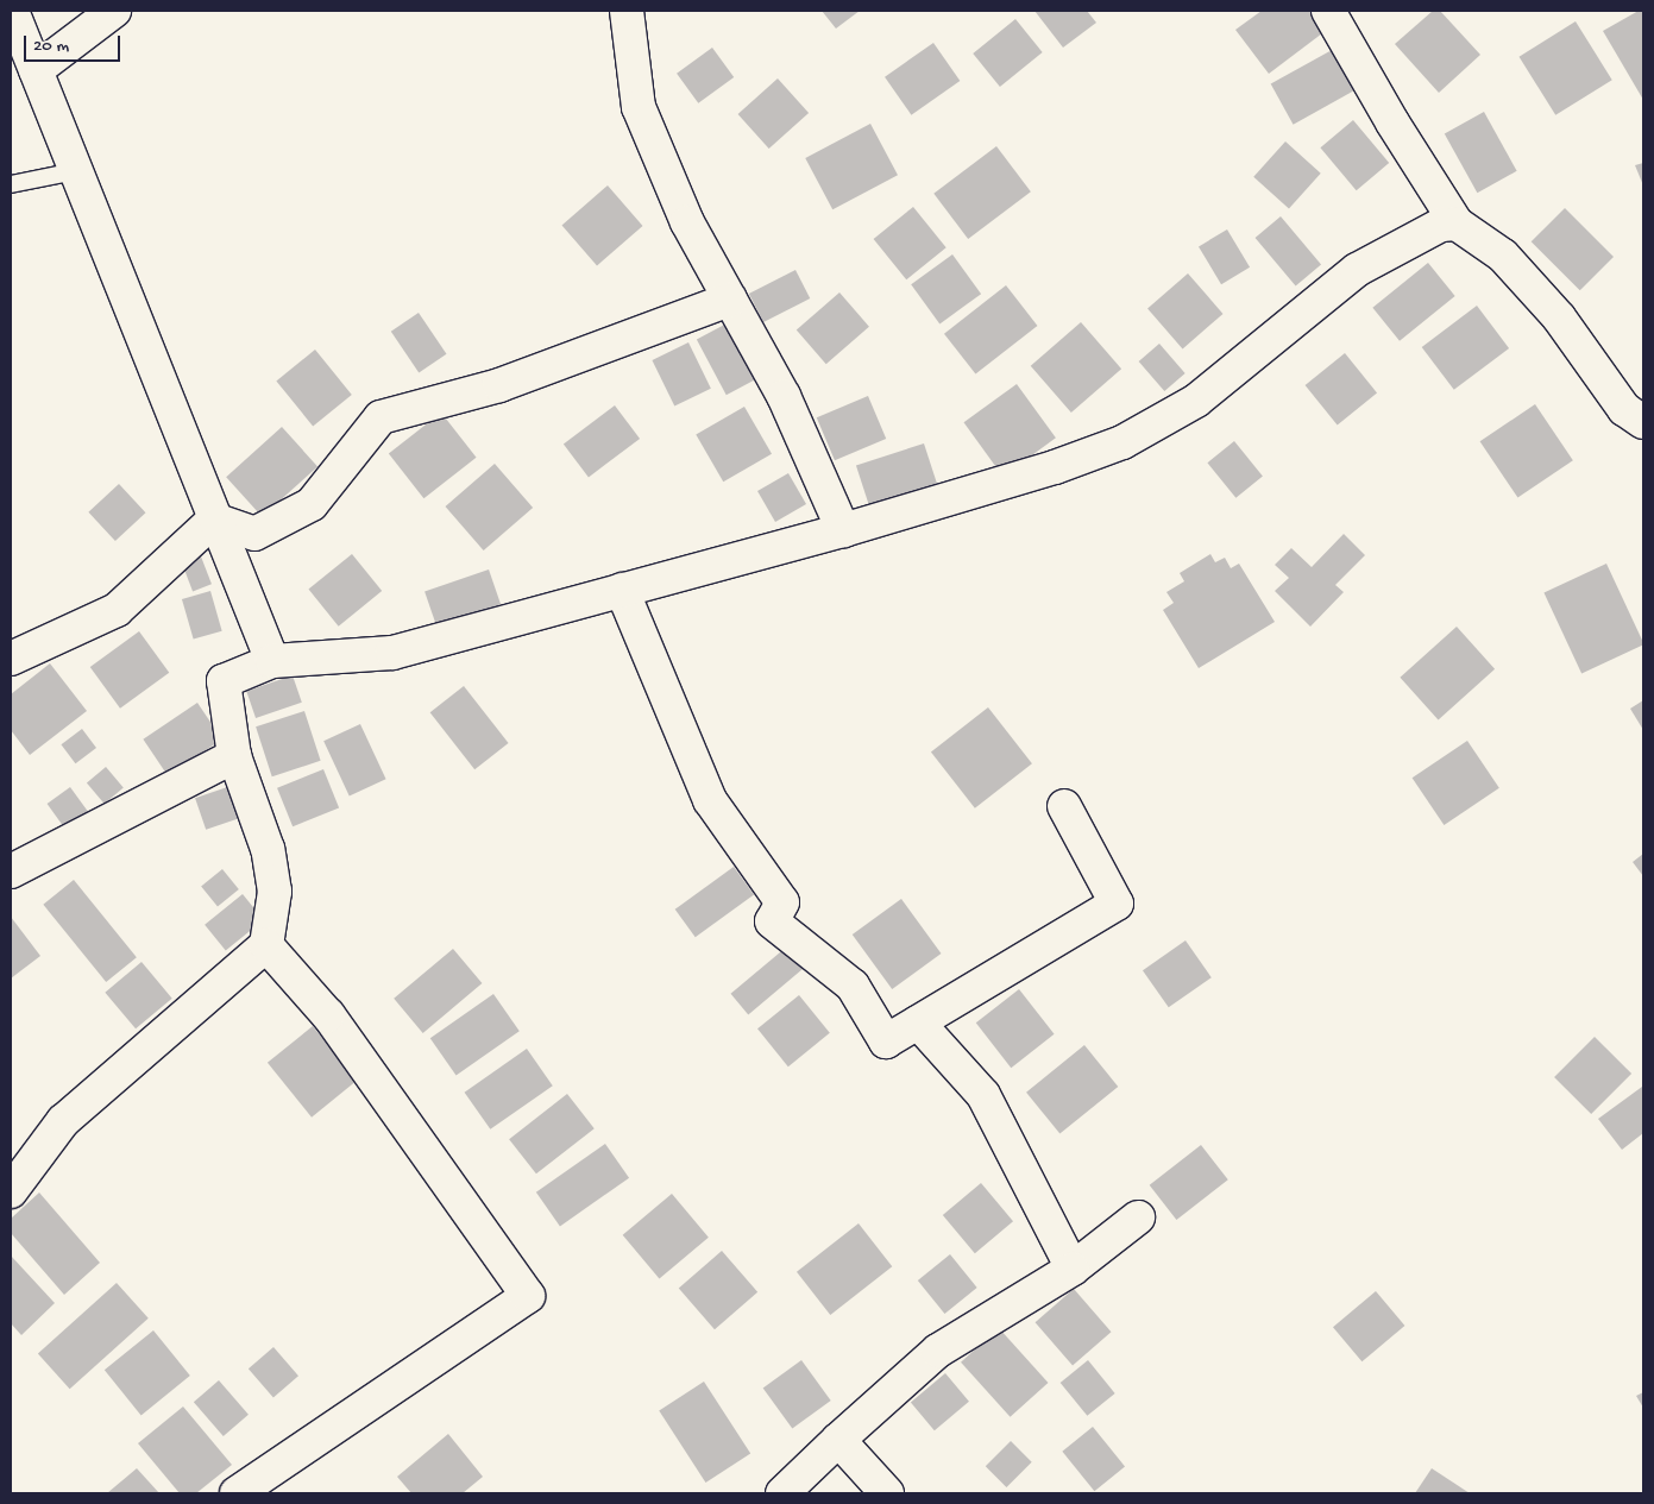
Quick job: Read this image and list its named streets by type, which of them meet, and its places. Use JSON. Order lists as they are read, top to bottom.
{
  "scale_bar": "20 m"
}
